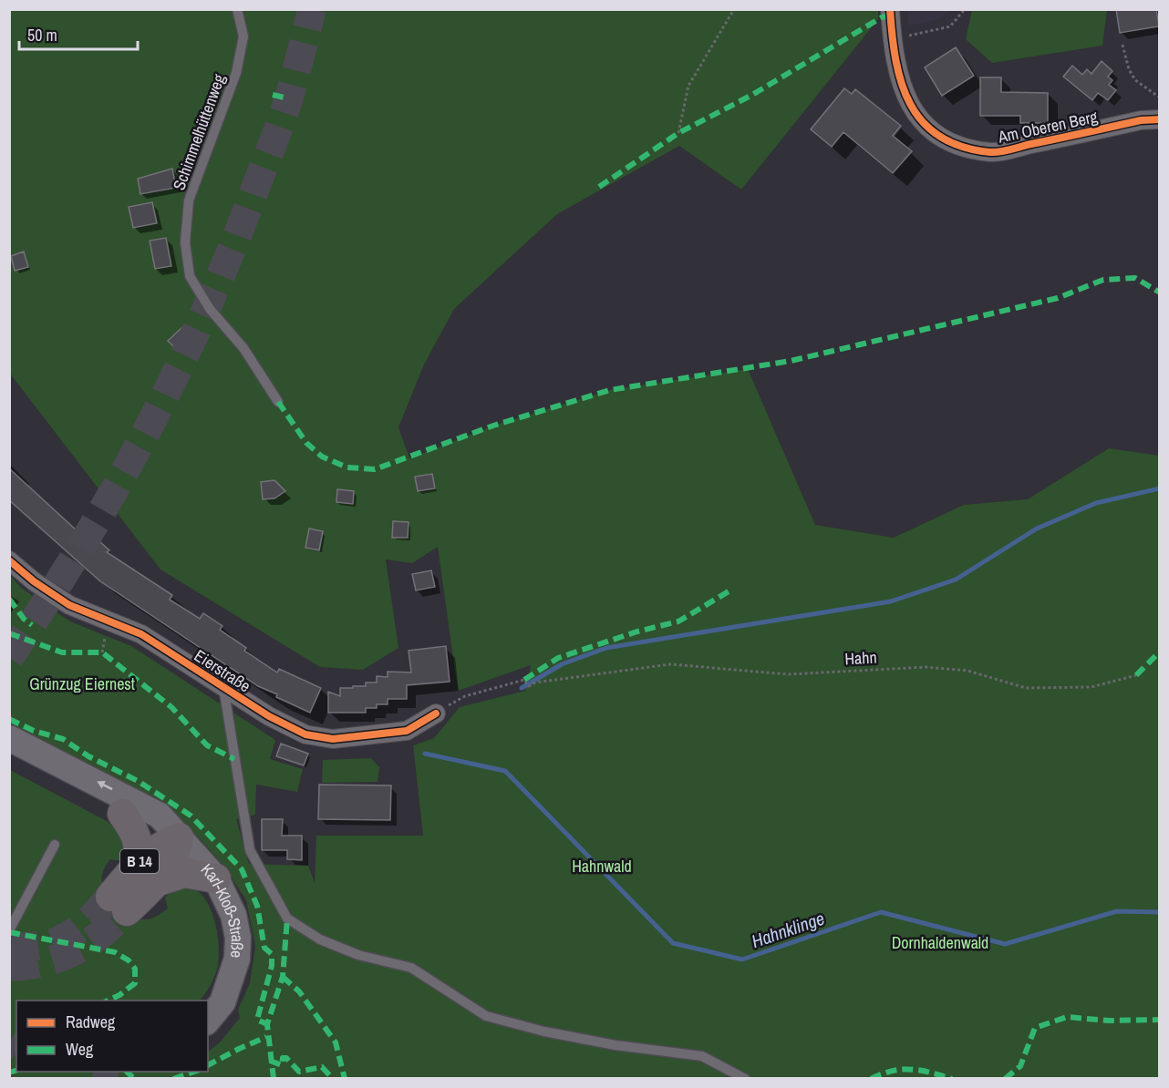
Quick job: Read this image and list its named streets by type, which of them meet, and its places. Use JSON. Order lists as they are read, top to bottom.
{
  "streets": {
    "main road": ["B 14", "Karl-Kloß-Straße"],
    "street": ["Am Oberen Berg", "Eierstraße"],
    "lane": ["Schimmelhüttenweg"],
    "path": ["Hahn"]
  },
  "crossings": [
    ["Hahn", "Eierstraße"],
    ["B 14", "Karl-Kloß-Straße"]
  ],
  "water": ["Hahnklinge"],
  "parks": ["Grünzug Eiernest", "Hahnwald", "Dornhaldenwald"],
  "legend": ["Radweg", "Weg"],
  "scale_bar": "50 m"
}
